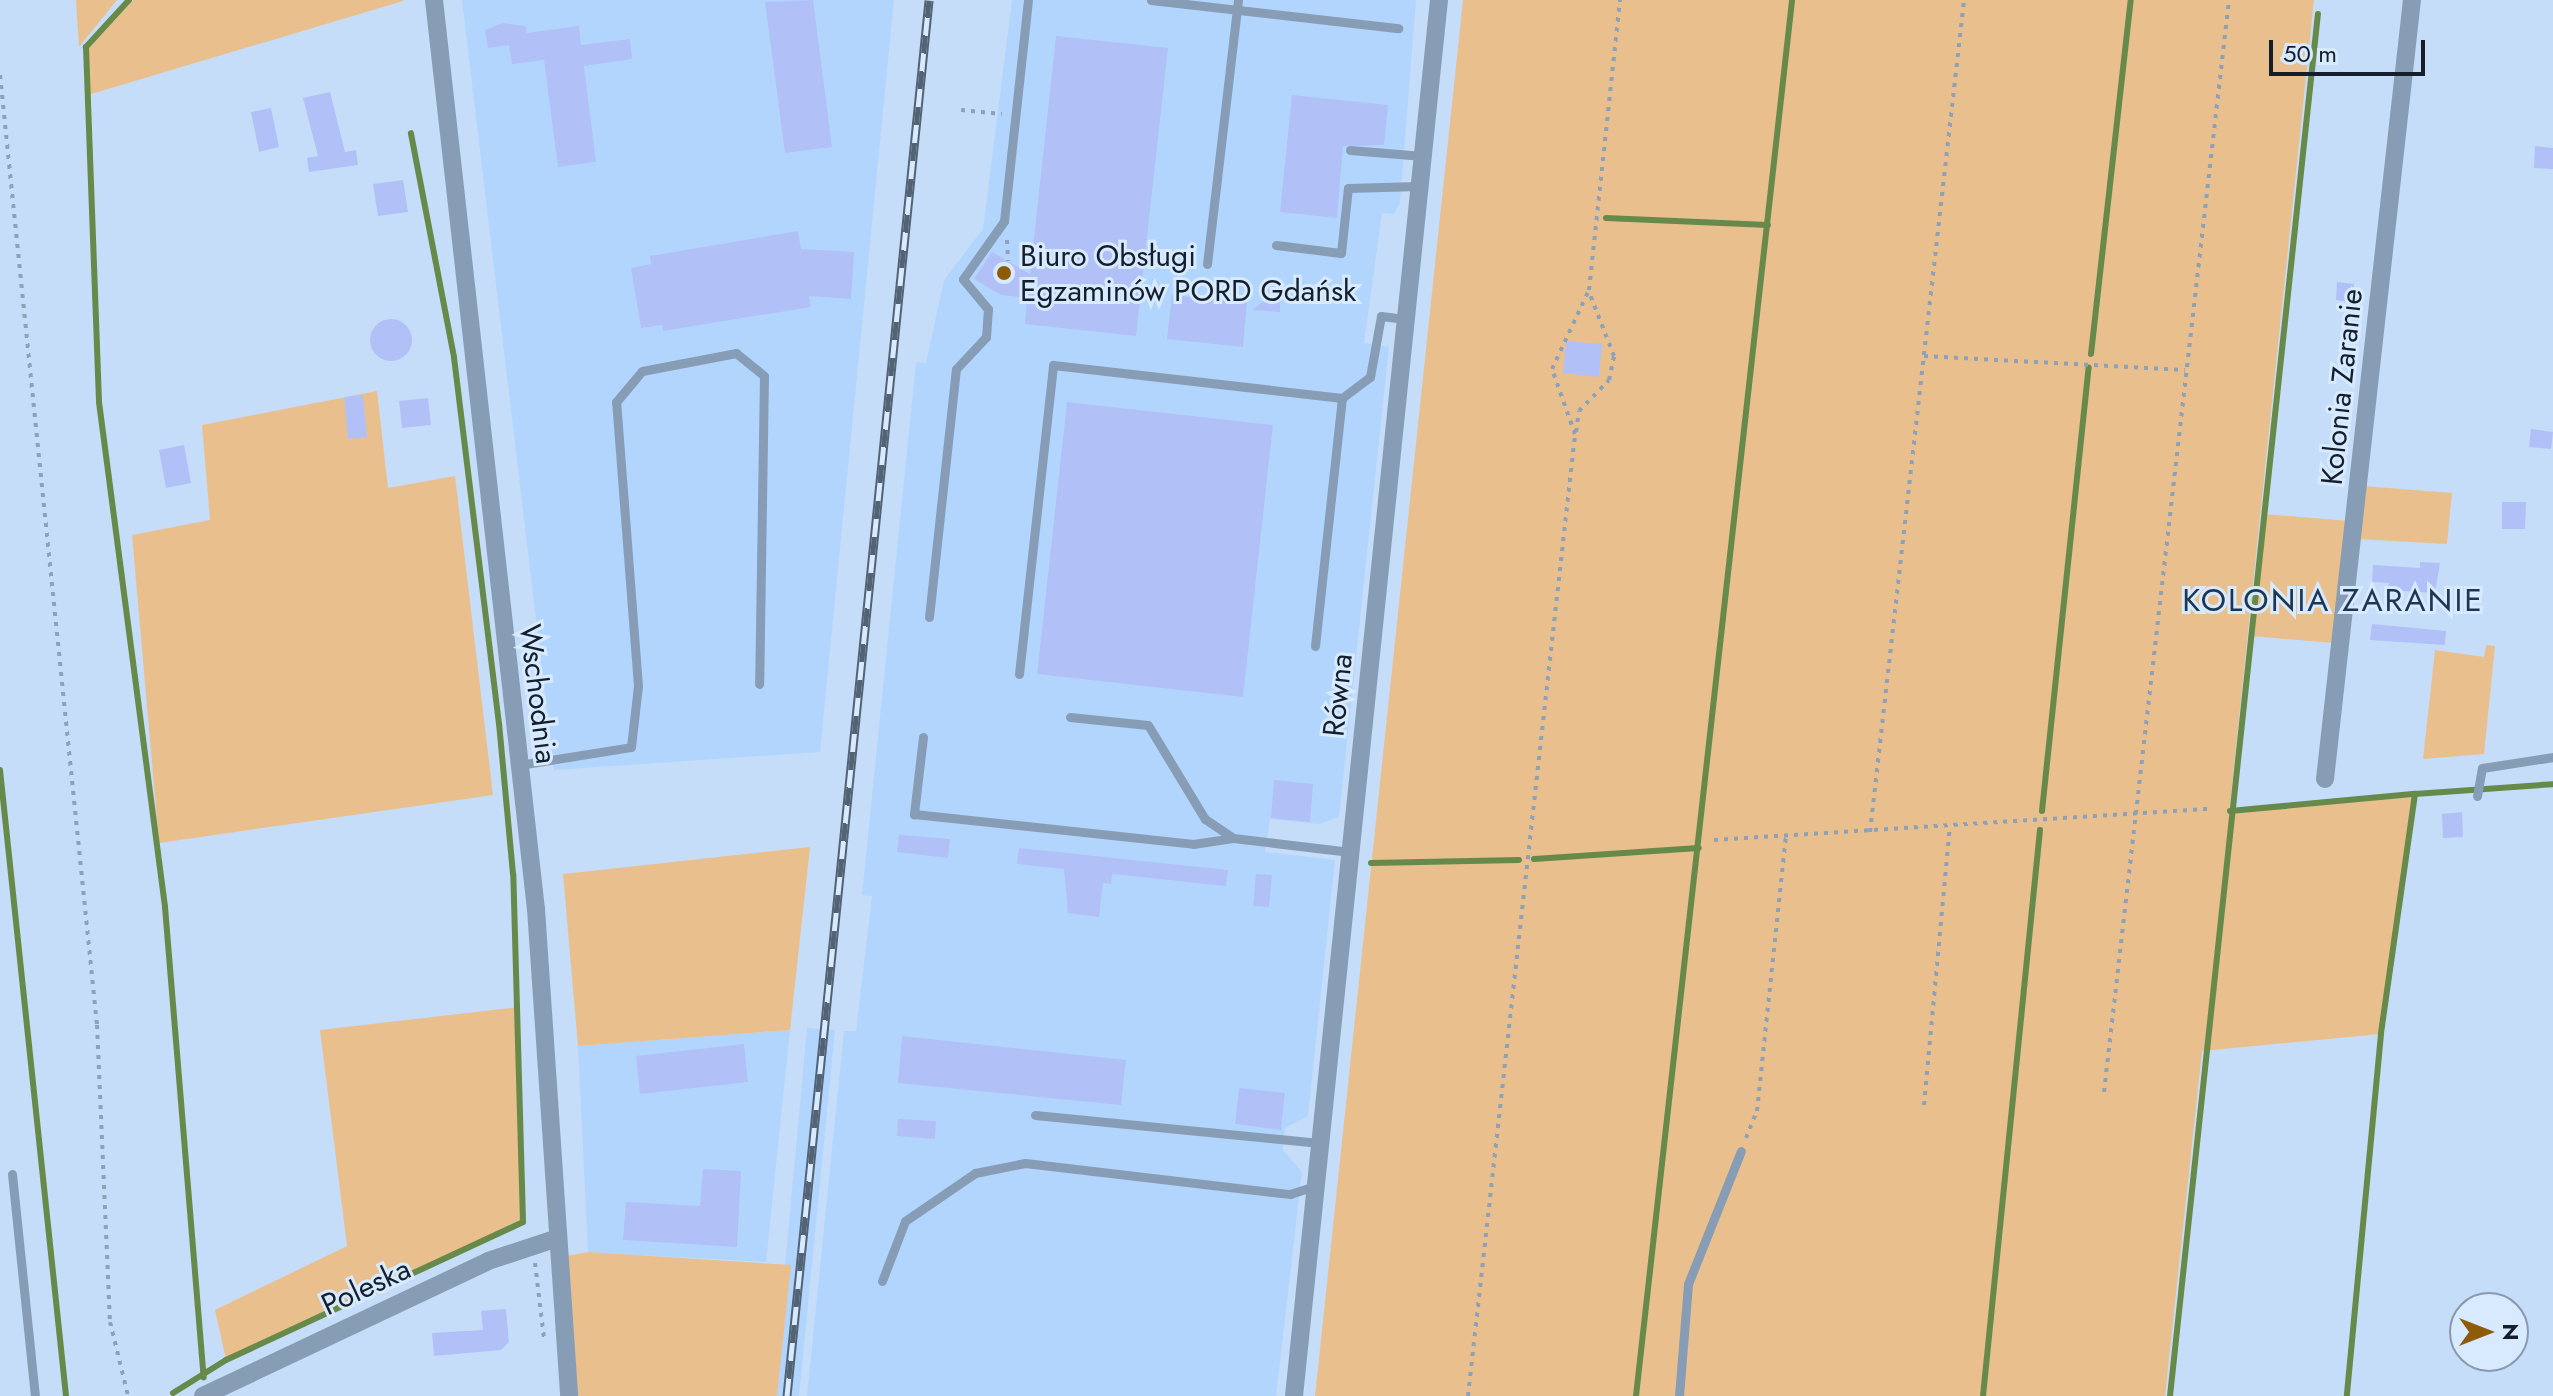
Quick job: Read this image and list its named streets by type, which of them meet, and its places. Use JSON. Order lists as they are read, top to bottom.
{
  "streets": {
    "street": [
      "Kolonia Zaranie",
      "Wschodnia",
      "Równa",
      "Poleska"
    ]
  },
  "crossings": [
    ["Wschodnia", "Poleska"]
  ],
  "districts": ["KOLONIA ZARANIE"],
  "places": ["Biuro Obsługi Egzaminów PORD Gdańsk"],
  "scale_bar": "50 m",
  "north": "right"
}
